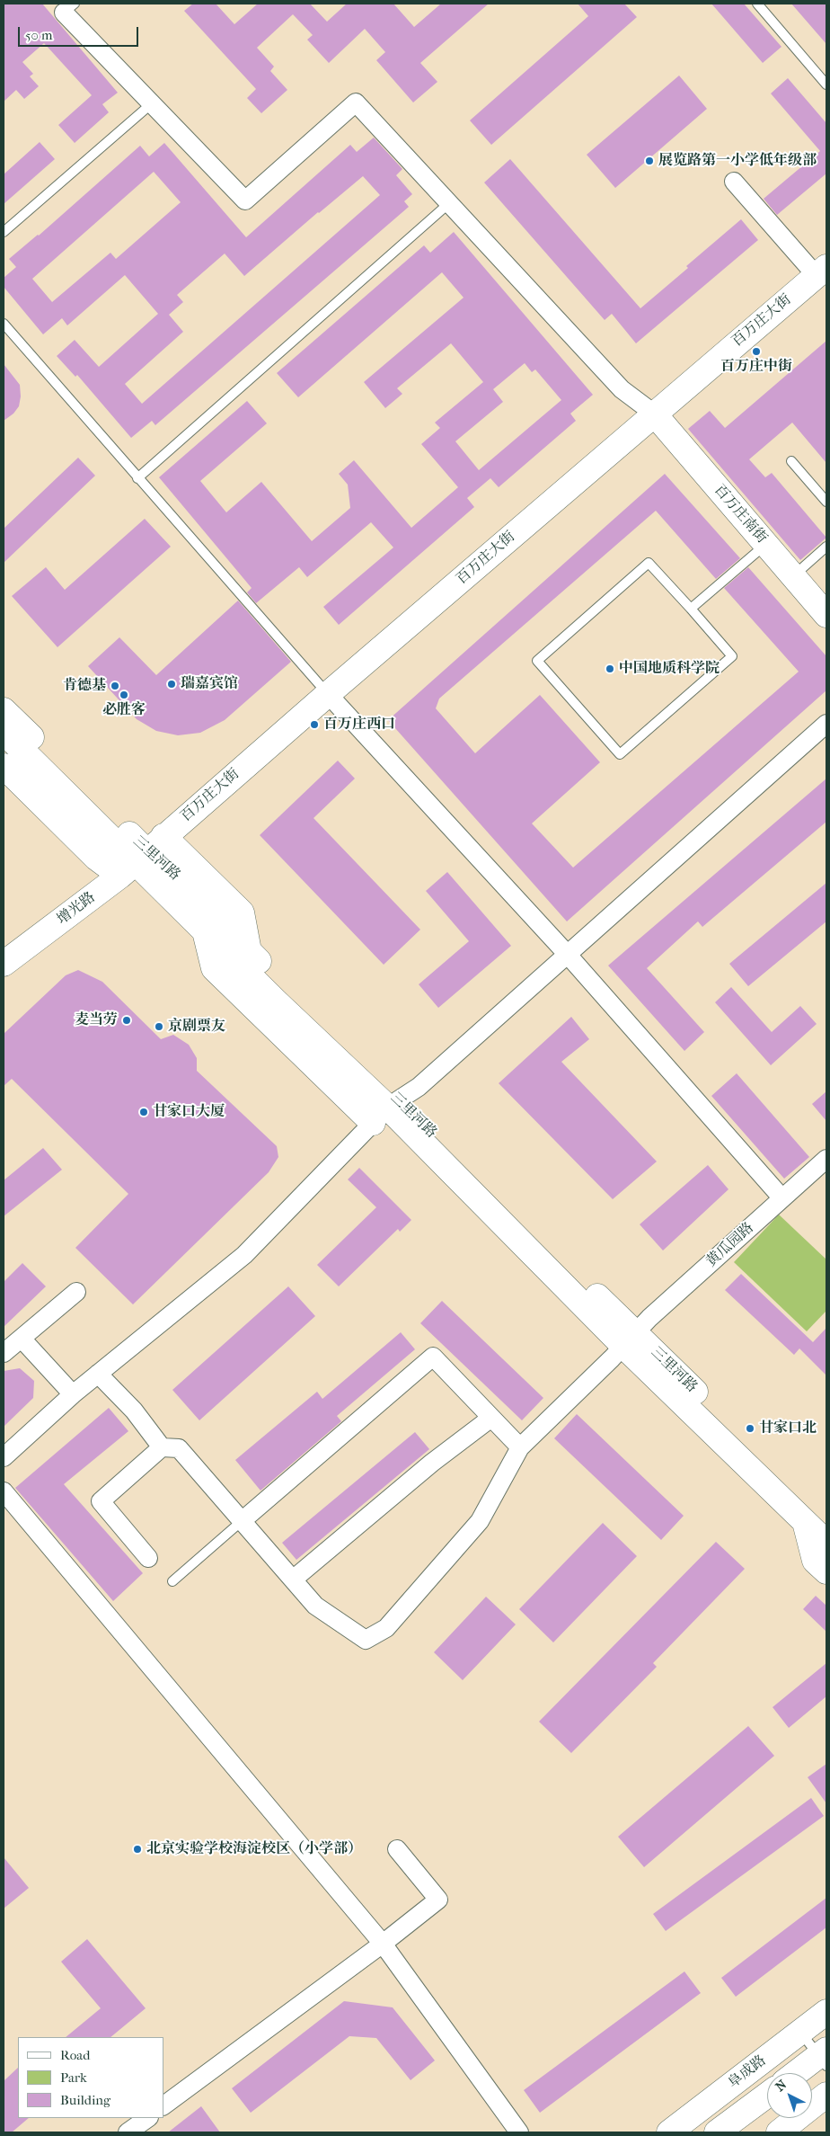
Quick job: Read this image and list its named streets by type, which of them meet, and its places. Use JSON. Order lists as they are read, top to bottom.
{
  "streets": {
    "main road": [
      "百万庄大街",
      "百万庄南街",
      "三里河路",
      "增光路",
      "阜成路"
    ],
    "street": ["黄瓜园路"]
  },
  "crossings": [
    ["百万庄大街", "百万庄南街"],
    ["百万庄大街", "三里河路"],
    ["百万庄大街", "增光路"],
    ["三里河路", "增光路"],
    ["三里河路", "黄瓜园路"]
  ],
  "places": [
    "展览路第一小学低年级部",
    "百万庄中街",
    "中国地质科学院",
    "瑞嘉宾馆",
    "肯德基",
    "必胜客",
    "百万庄西口",
    "麦当劳",
    "京剧票友",
    "甘家口大厦",
    "甘家口北",
    "北京实验学校海淀校区（小学部）"
  ],
  "legend": ["Road", "Park", "Building"],
  "scale_bar": "50 m",
  "north": "top left"
}
